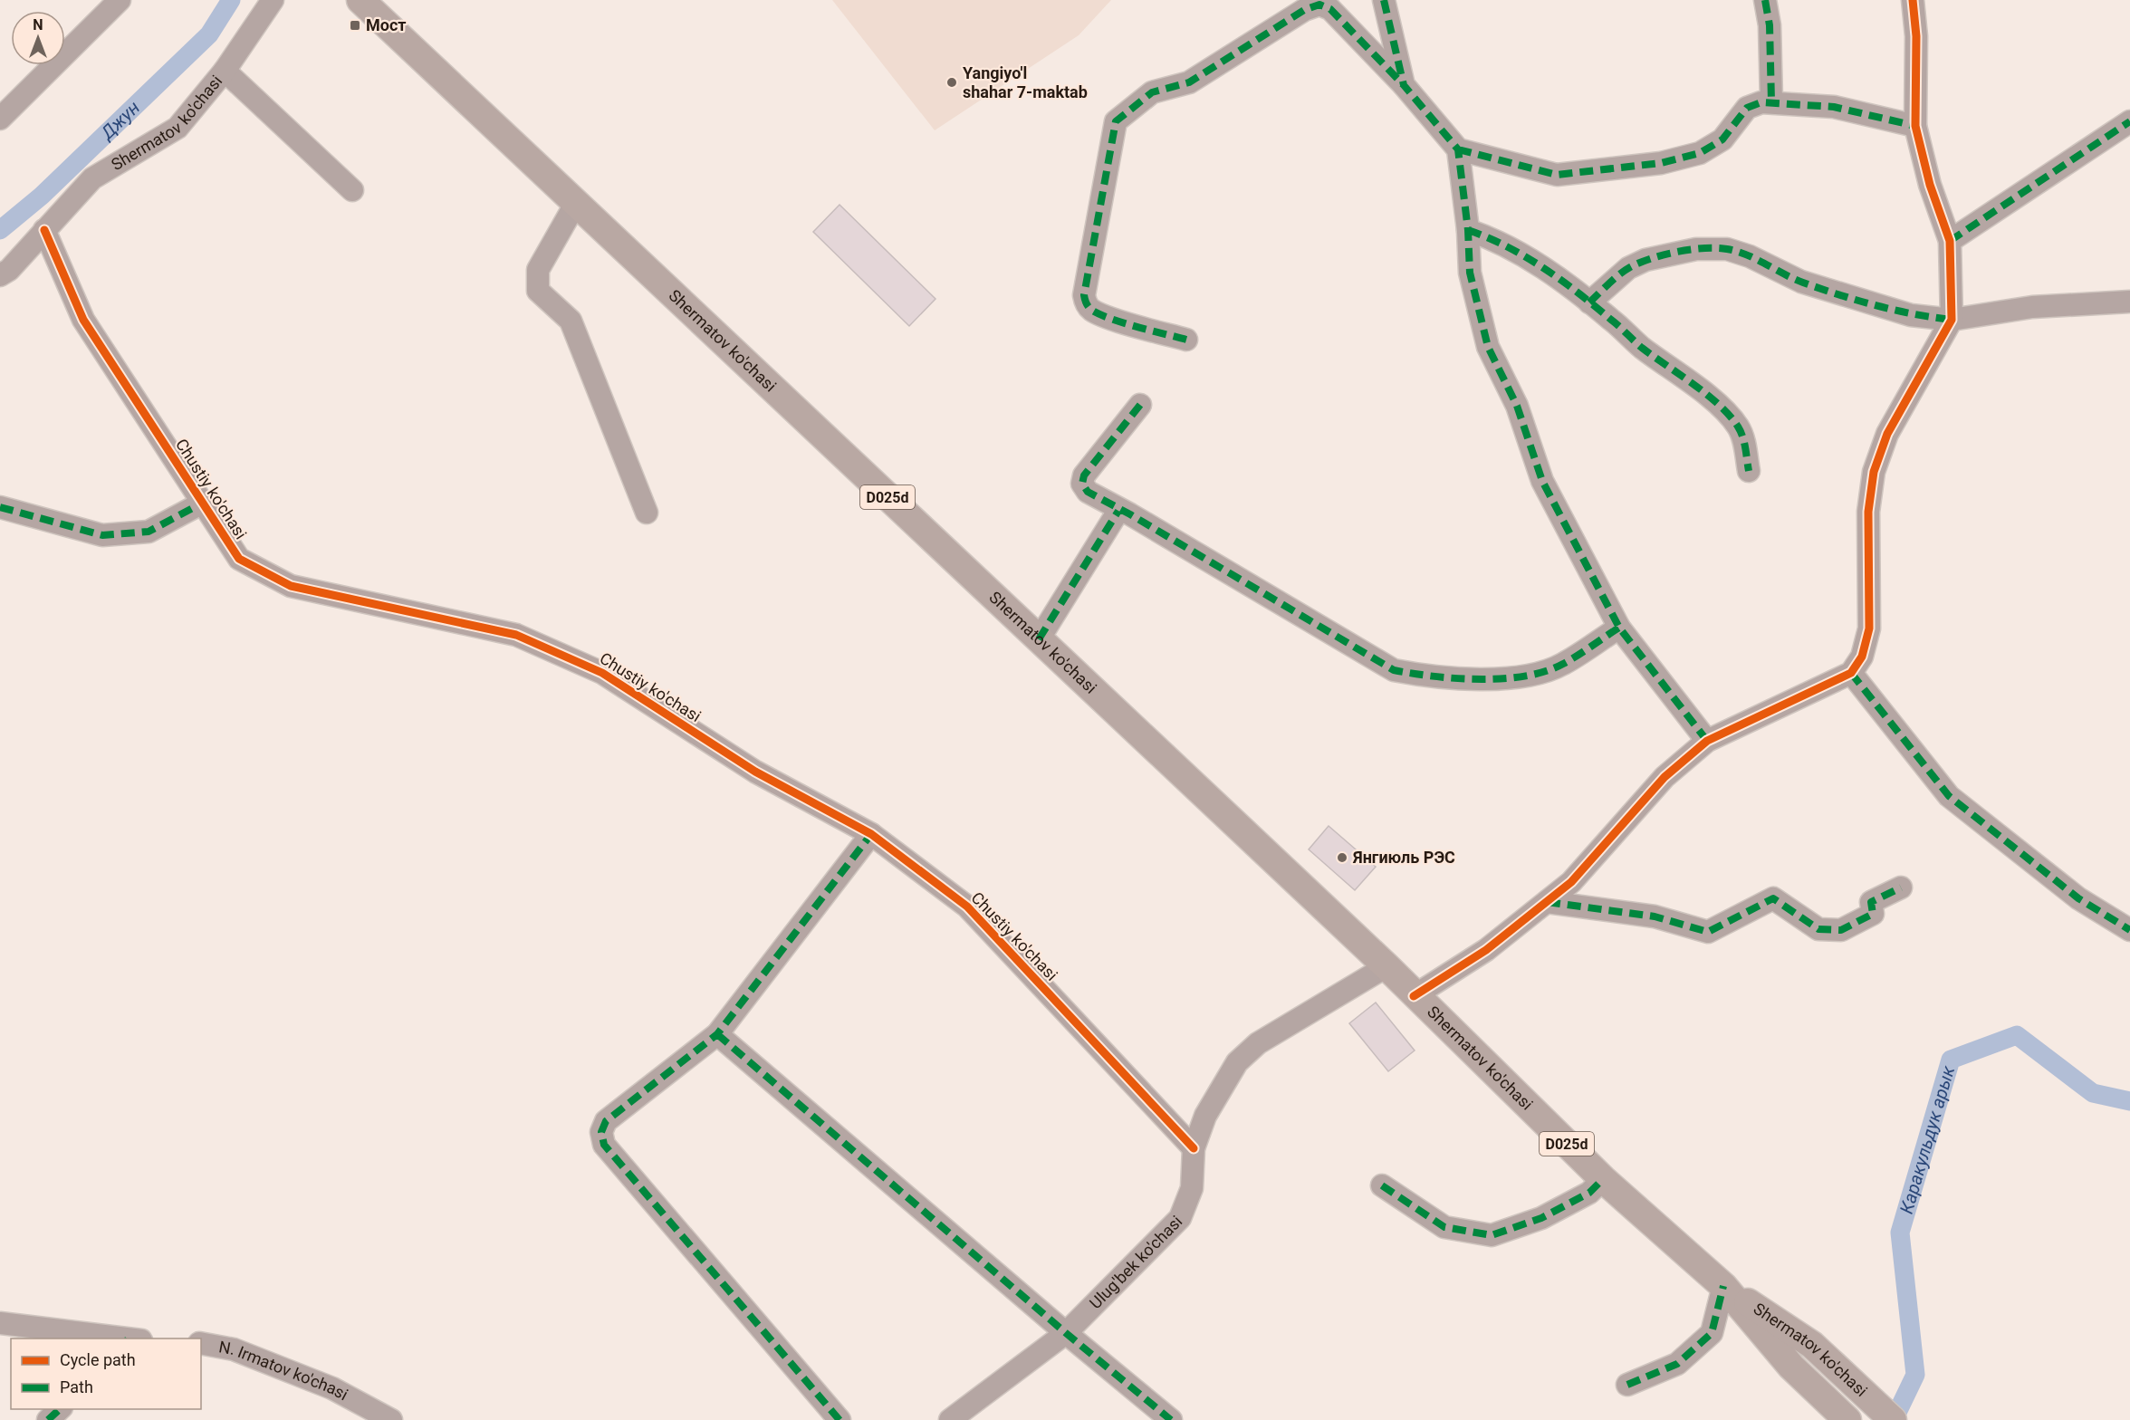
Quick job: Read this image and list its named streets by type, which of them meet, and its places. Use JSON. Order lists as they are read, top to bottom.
{
  "streets": {
    "main road": ["Shermatov ko'chasi", "D025d"],
    "street": ["Chustiy ko'chasi", "Ulug'bek ko'chasi", "N. Irmatov ko'chasi"]
  },
  "crossings": [
    ["Shermatov ko'chasi", "Chustiy ko'chasi"],
    ["Shermatov ko'chasi", "Ulug'bek ko'chasi"],
    ["Chustiy ko'chasi", "Ulug'bek ko'chasi"]
  ],
  "water": ["Джун", "Каракульдук арык"],
  "places": {
    "transit": ["Мост"],
    "other": ["Yangiyo'l shahar 7-maktab", "Янгиюль РЭС"]
  },
  "legend": ["Cycle path", "Path"],
  "north": "top"
}
